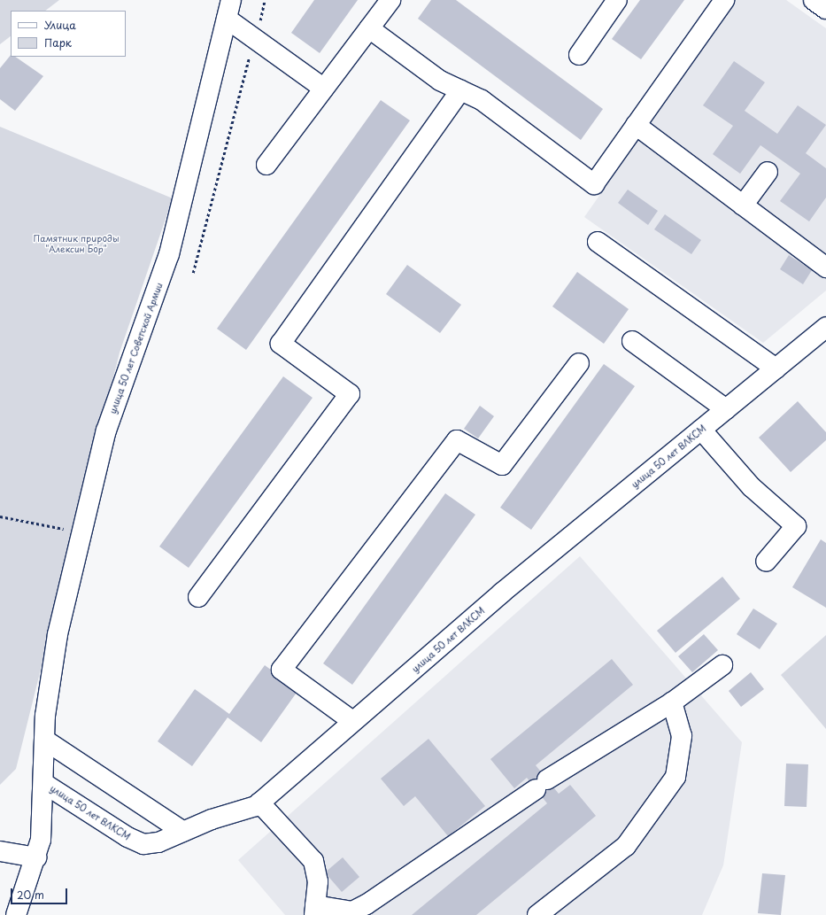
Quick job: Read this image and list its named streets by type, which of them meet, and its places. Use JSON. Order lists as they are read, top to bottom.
{
  "streets": {
    "street": ["улица 50 лет Советской Армии", "улица 50 лет ВЛКСМ"]
  },
  "crossings": [
    ["улица 50 лет Советской Армии", "улица 50 лет ВЛКСМ"]
  ],
  "parks": ["Памятник природы \"Алексин Бор\""],
  "legend": ["Улица", "Парк"],
  "scale_bar": "20 m"
}
